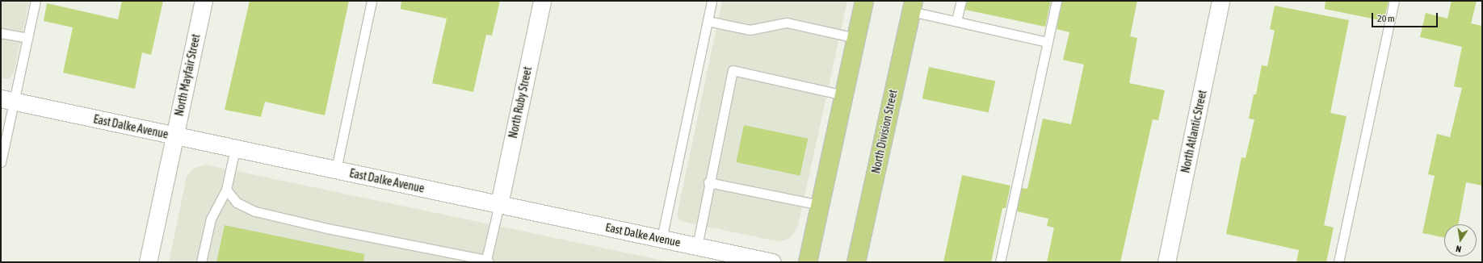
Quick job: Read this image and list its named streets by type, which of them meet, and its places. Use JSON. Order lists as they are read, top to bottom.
{
  "streets": {
    "main road": ["North Division Street"],
    "street": [
      "North Mayfair Street",
      "North Ruby Street",
      "East Dalke Avenue",
      "North Atlantic Street"
    ]
  },
  "crossings": [
    ["North Mayfair Street", "East Dalke Avenue"],
    ["North Ruby Street", "East Dalke Avenue"]
  ],
  "scale_bar": "20 m",
  "north": "bottom"
}
